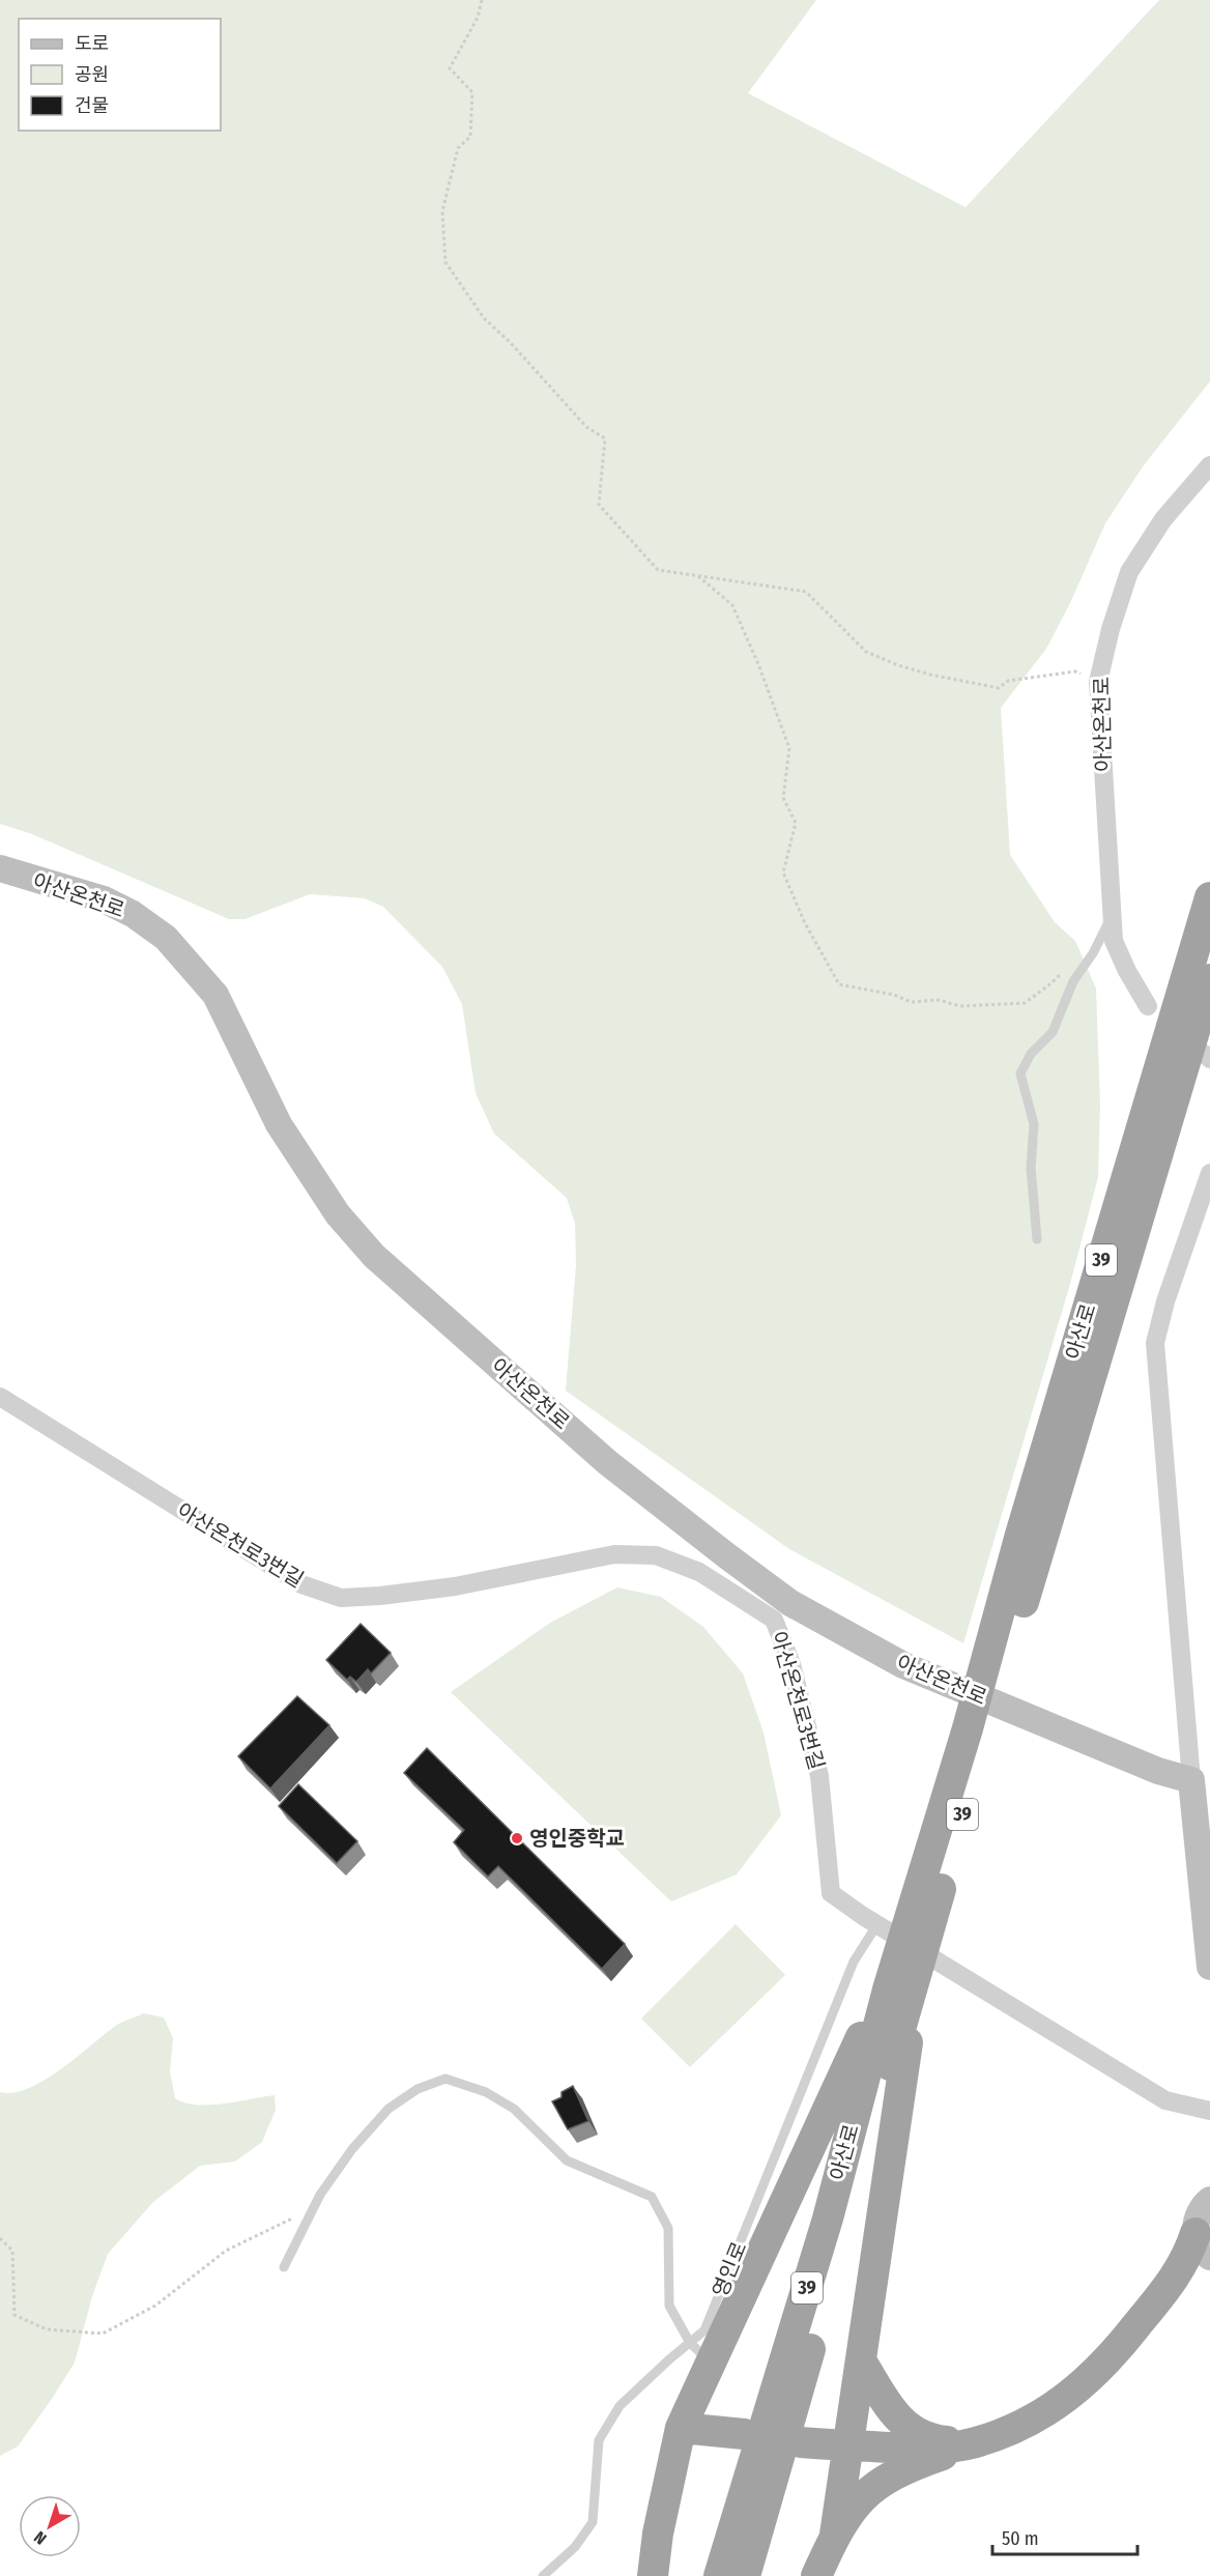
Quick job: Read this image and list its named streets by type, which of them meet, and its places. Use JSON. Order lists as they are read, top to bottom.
{
  "streets": {
    "highway": ["39", "아산로"],
    "main road": ["아산온천로"],
    "street": ["아산온천로3번길"],
    "lane": ["영인로"]
  },
  "crossings": [
    ["아산온천로", "아산온천로3번길"],
    ["39", "아산로"],
    ["아산온천로3번길", "영인로"]
  ],
  "places": ["영인중학교"],
  "legend": ["도로", "공원", "건물"],
  "scale_bar": "50 m",
  "north": "bottom left"
}
